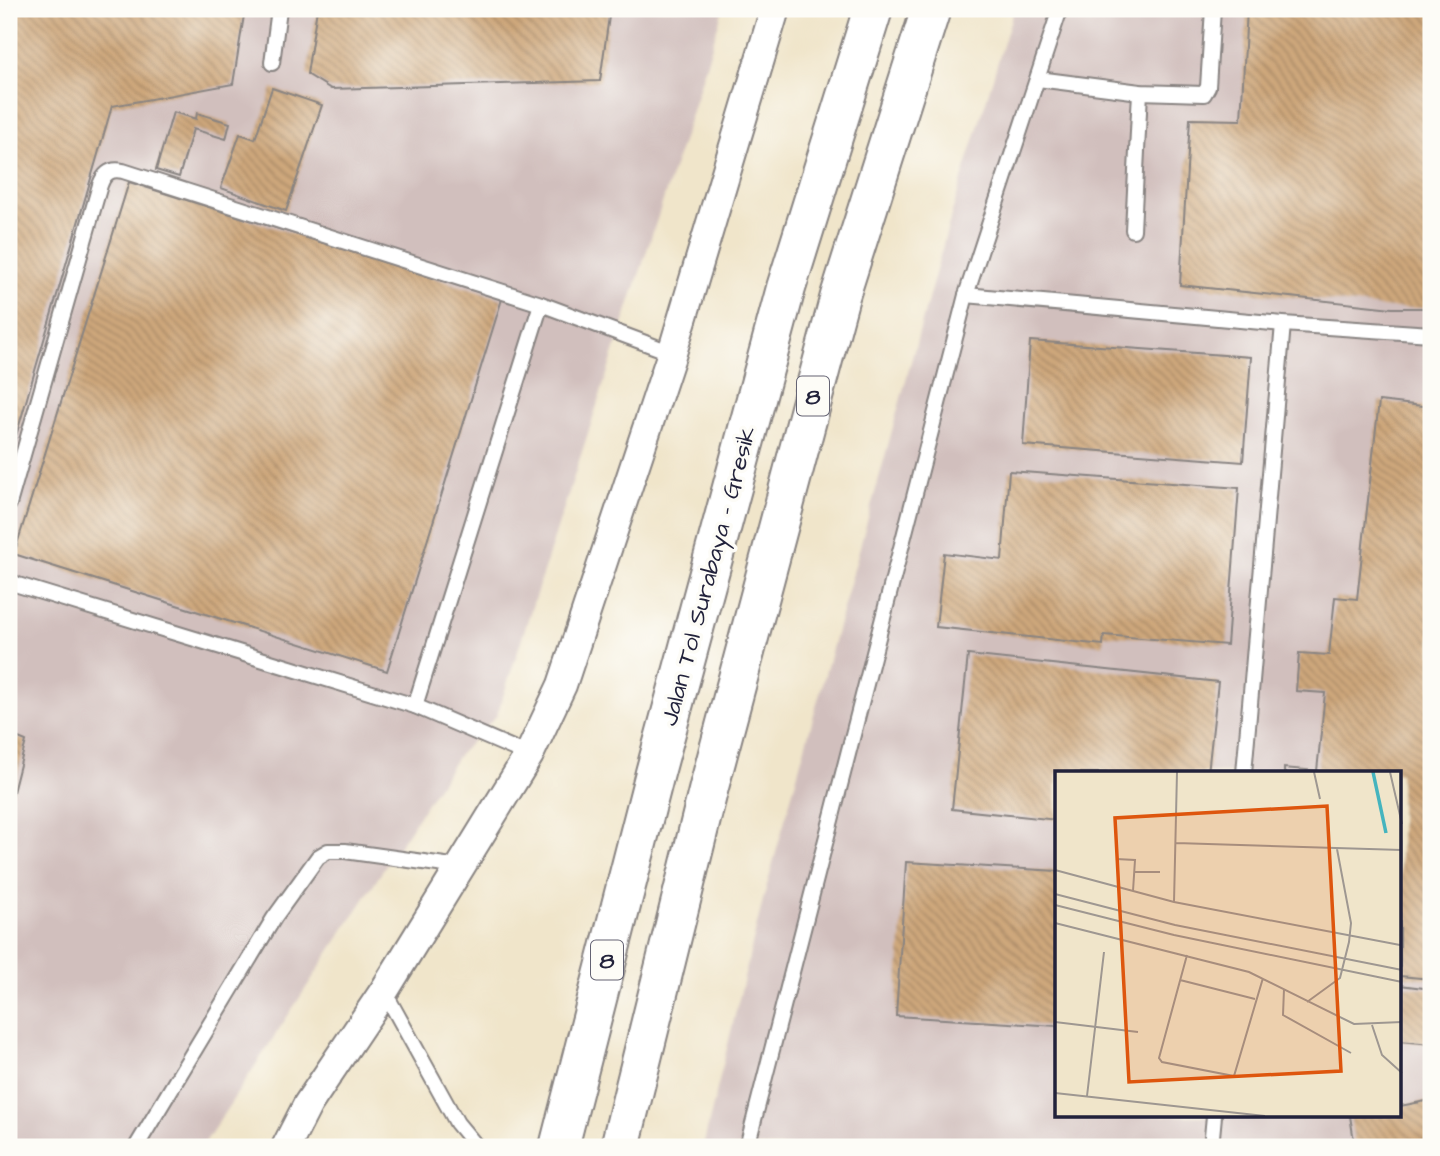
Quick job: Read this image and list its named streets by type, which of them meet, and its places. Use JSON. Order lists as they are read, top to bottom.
{
  "streets": {
    "highway": ["8", "Jalan Tol Surabaya - Gresik"]
  }
}
